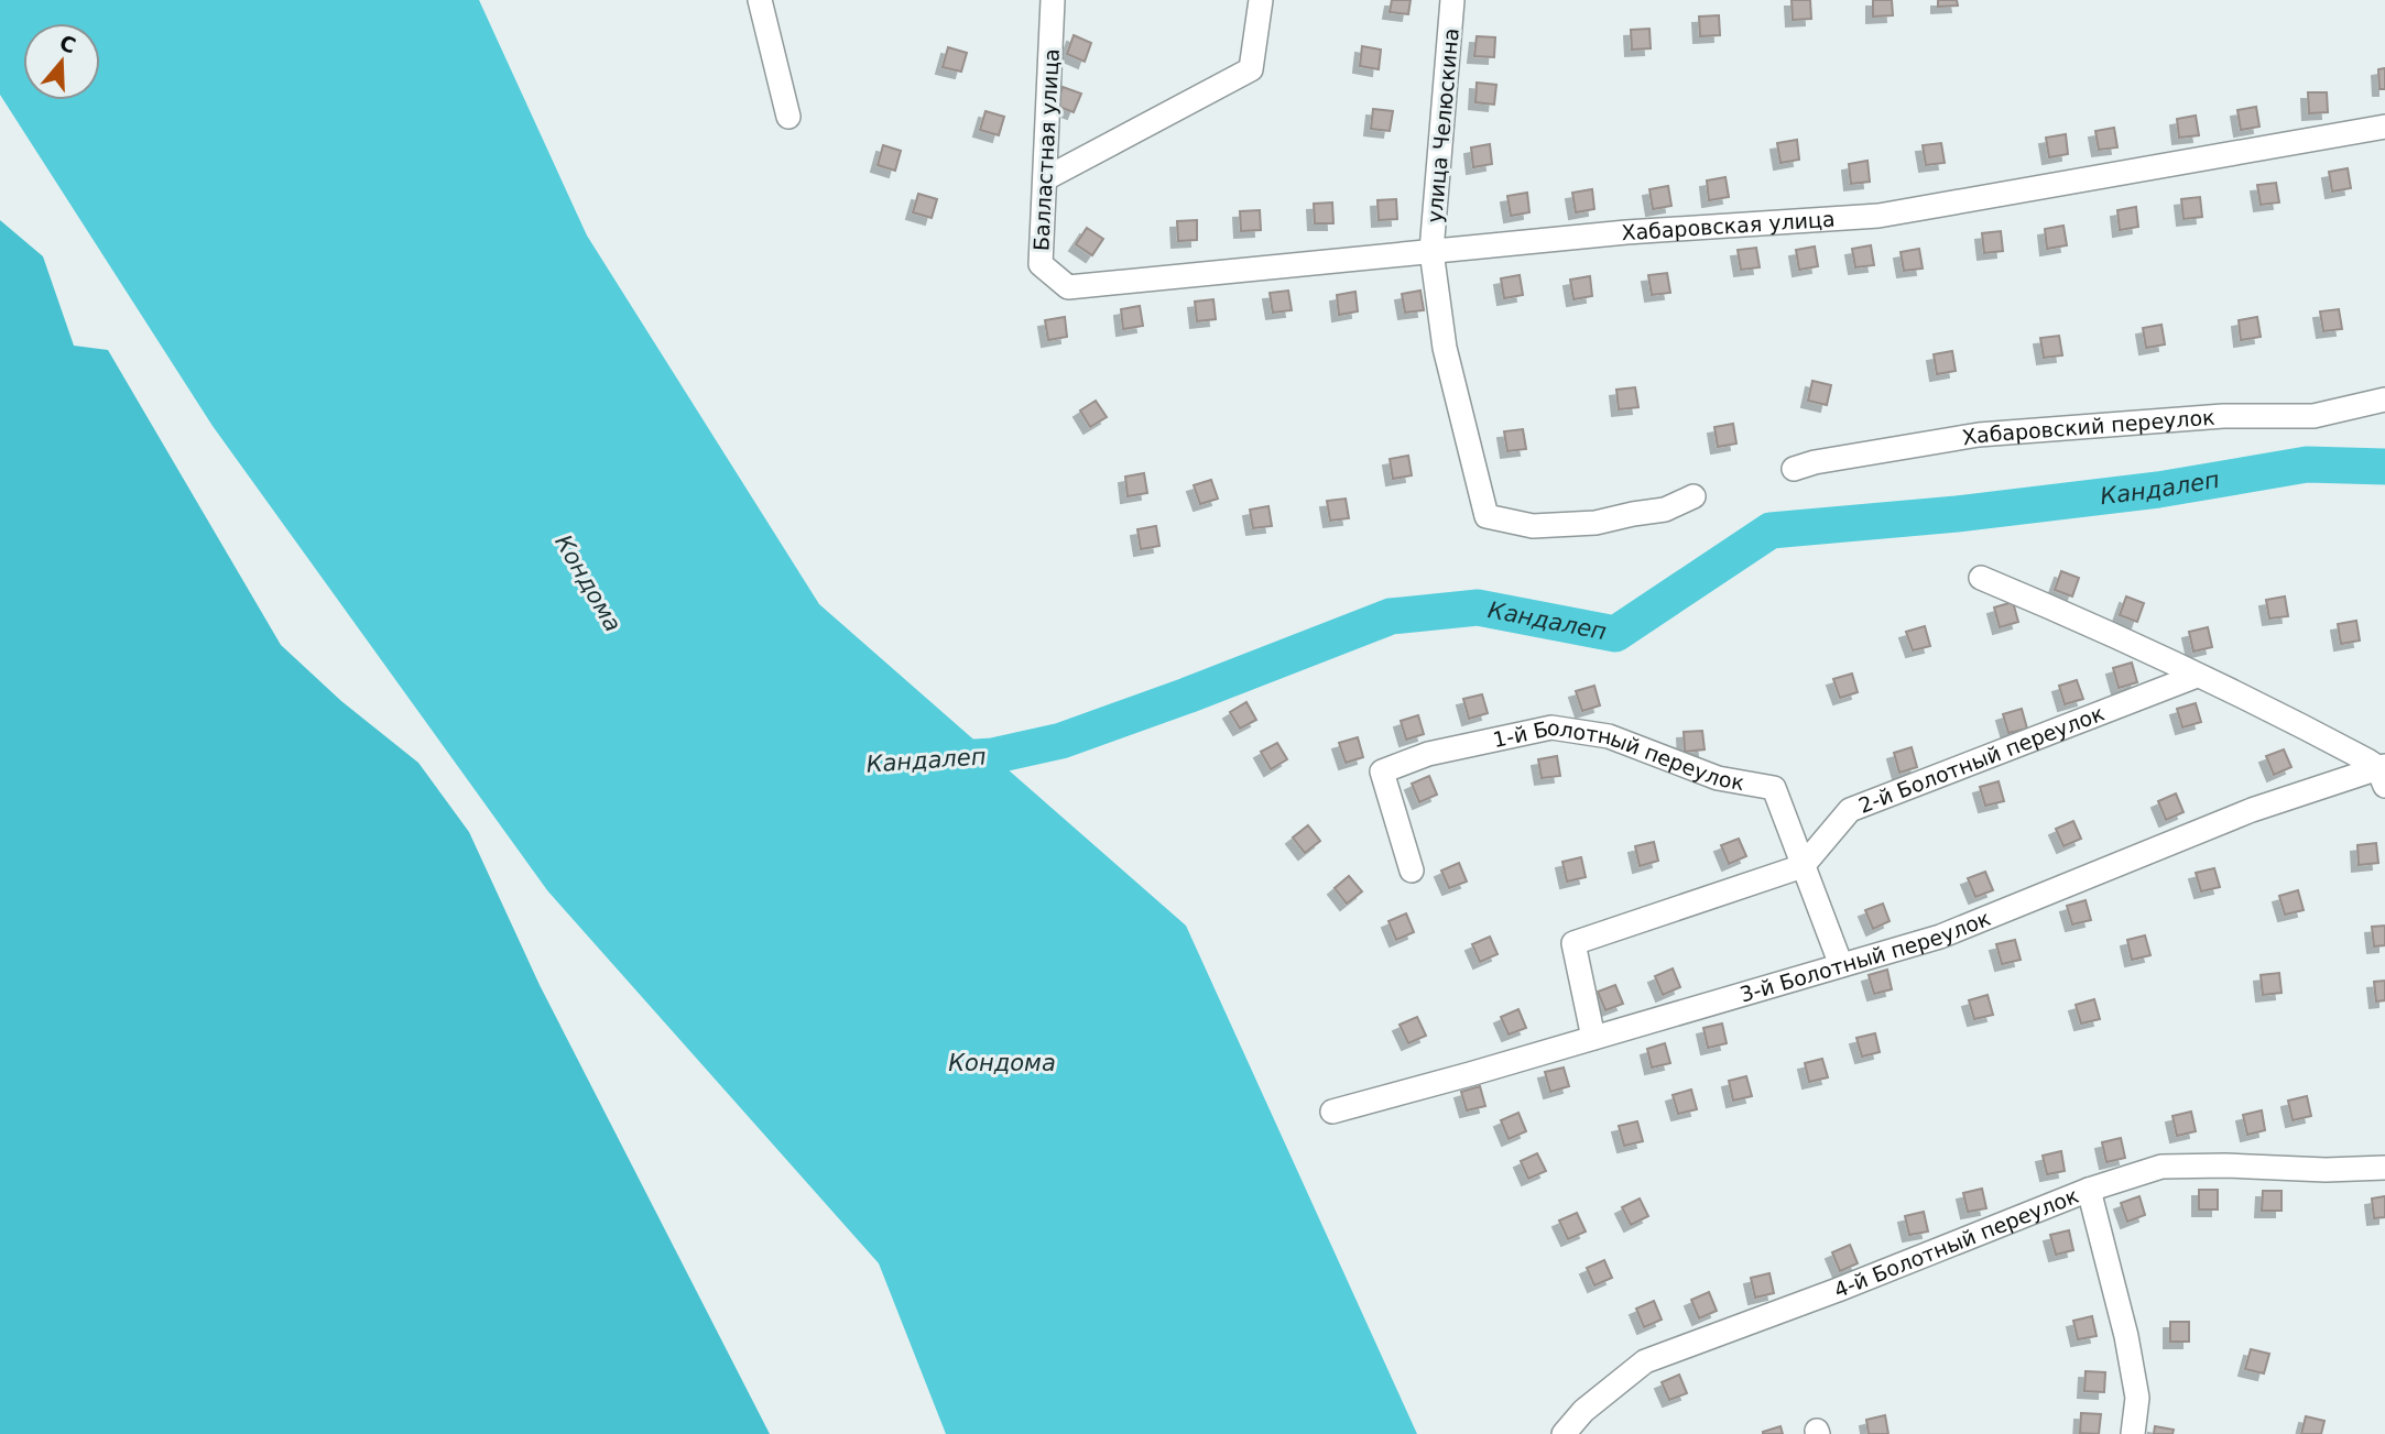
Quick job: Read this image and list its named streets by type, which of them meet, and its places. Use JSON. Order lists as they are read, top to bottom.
{
  "streets": {
    "street": [
      "улица Челюскина",
      "Балластная улица",
      "Хабаровская улица",
      "Хабаровский переулок",
      "2-й Болотный переулок",
      "1-й Болотный переулок",
      "3-й Болотный переулок",
      "4-й Болотный переулок"
    ]
  },
  "crossings": [
    ["улица Челюскина", "Хабаровская улица"],
    ["Балластная улица", "Хабаровская улица"],
    ["2-й Болотный переулок", "1-й Болотный переулок"],
    ["1-й Болотный переулок", "3-й Болотный переулок"]
  ],
  "water": ["Кандалеп", "Кондома"],
  "north": "top"
}
